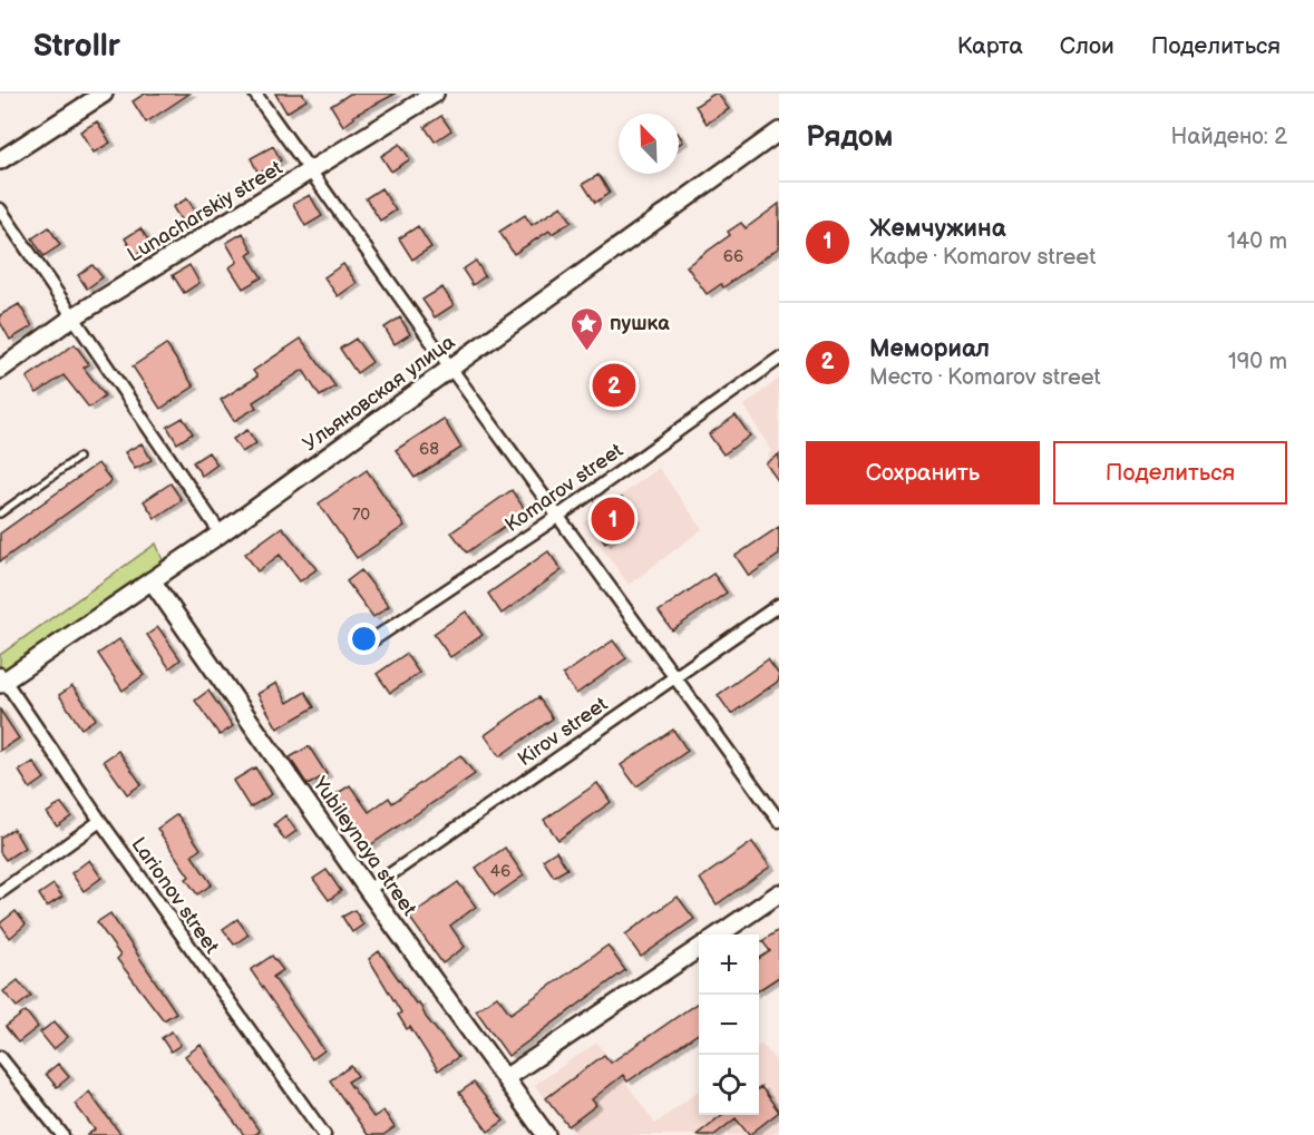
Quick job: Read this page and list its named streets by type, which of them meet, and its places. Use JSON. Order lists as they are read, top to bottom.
{
  "streets": {
    "street": [
      "Lunacharskiy street",
      "Ульяновская улица",
      "Komarov street",
      "Kirov street",
      "Yubileynaya street",
      "Larionov street"
    ]
  },
  "crossings": [
    ["Ульяновская улица", "Yubileynaya street"],
    ["Ульяновская улица", "Larionov street"],
    ["Kirov street", "Yubileynaya street"]
  ],
  "places": {
    "place": ["пушка"]
  },
  "house_numbers": [
    "66",
    "68",
    "70",
    "46"
  ],
  "north": "top left",
  "page": {
    "header": "Strollr",
    "nav": ["Карта", "Слои", "Поделиться"],
    "heading": ["Рядом", "Найдено: 2"],
    "list": [
      {
        "mark": "1",
        "name": "Жемчужина",
        "note": "Кафе · Komarov street",
        "value": "140 m"
      },
      {
        "mark": "2",
        "name": "Мемориал",
        "note": "Место · Komarov street",
        "value": "190 m"
      }
    ],
    "pins": ["2", "1"],
    "buttons": ["Сохранить", "Поделиться"],
    "map_buttons": ["+", "−"]
  }
}
